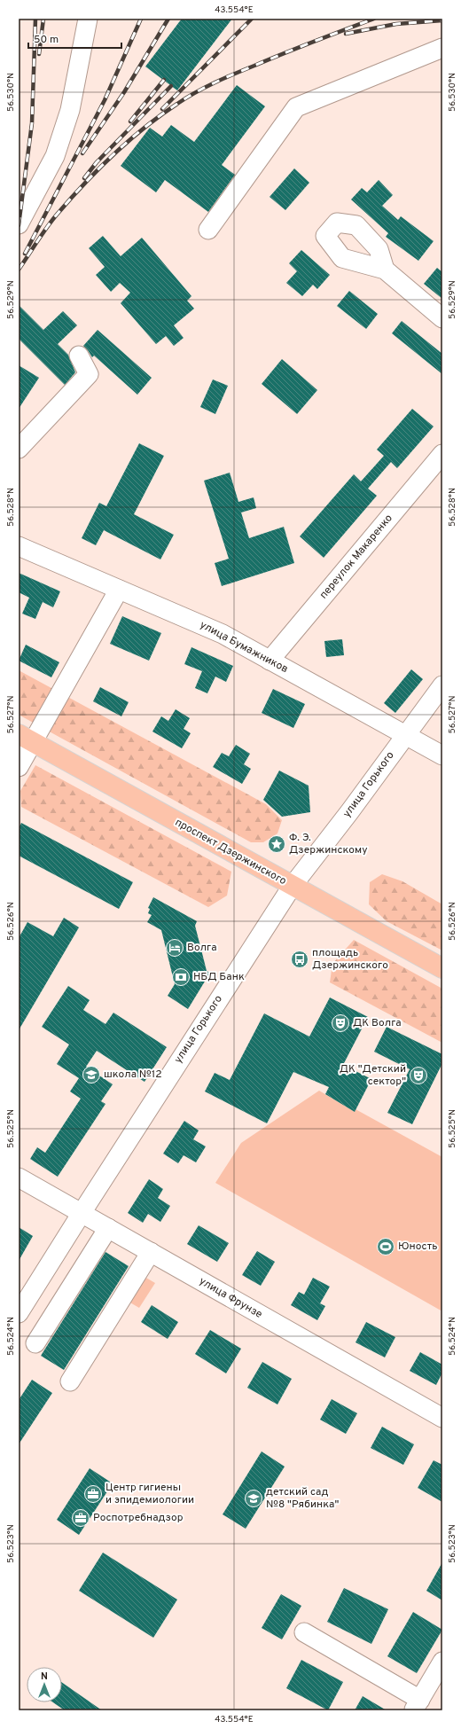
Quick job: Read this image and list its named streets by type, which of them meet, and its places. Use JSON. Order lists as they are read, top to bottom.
{
  "streets": {
    "main road": ["проспект Дзержинского"],
    "street": [
      "переулок Макаренко",
      "улица Бумажников",
      "улица Горького",
      "улица Фрунзе"
    ]
  },
  "crossings": [
    ["переулок Макаренко", "улица Бумажников"],
    ["улица Бумажников", "улица Горького"],
    ["улица Горького", "проспект Дзержинского"],
    ["улица Горького", "улица Фрунзе"]
  ],
  "places": {
    "place": ["Ф. Э. Дзержинскому"],
    "hotel": ["Волга"],
    "bus stop": ["площадь Дзержинского"],
    "bank": ["НБД Банк"],
    "theatre": ["ДК Волга", "ДК \"Детский сектор\""],
    "school or university": ["школа №12", "детский сад №8 \"Рябинка\""],
    "sports": ["Юность"],
    "office": ["Центр гигиены и эпидемиологии", "Роспотребнадзор"]
  },
  "scale_bar": "50 m",
  "north": "top",
  "coordinates": [
    "43.554°E",
    "56.530°N",
    "56.529°N",
    "56.528°N",
    "56.527°N",
    "56.526°N",
    "56.525°N",
    "56.524°N",
    "56.523°N"
  ]
}
